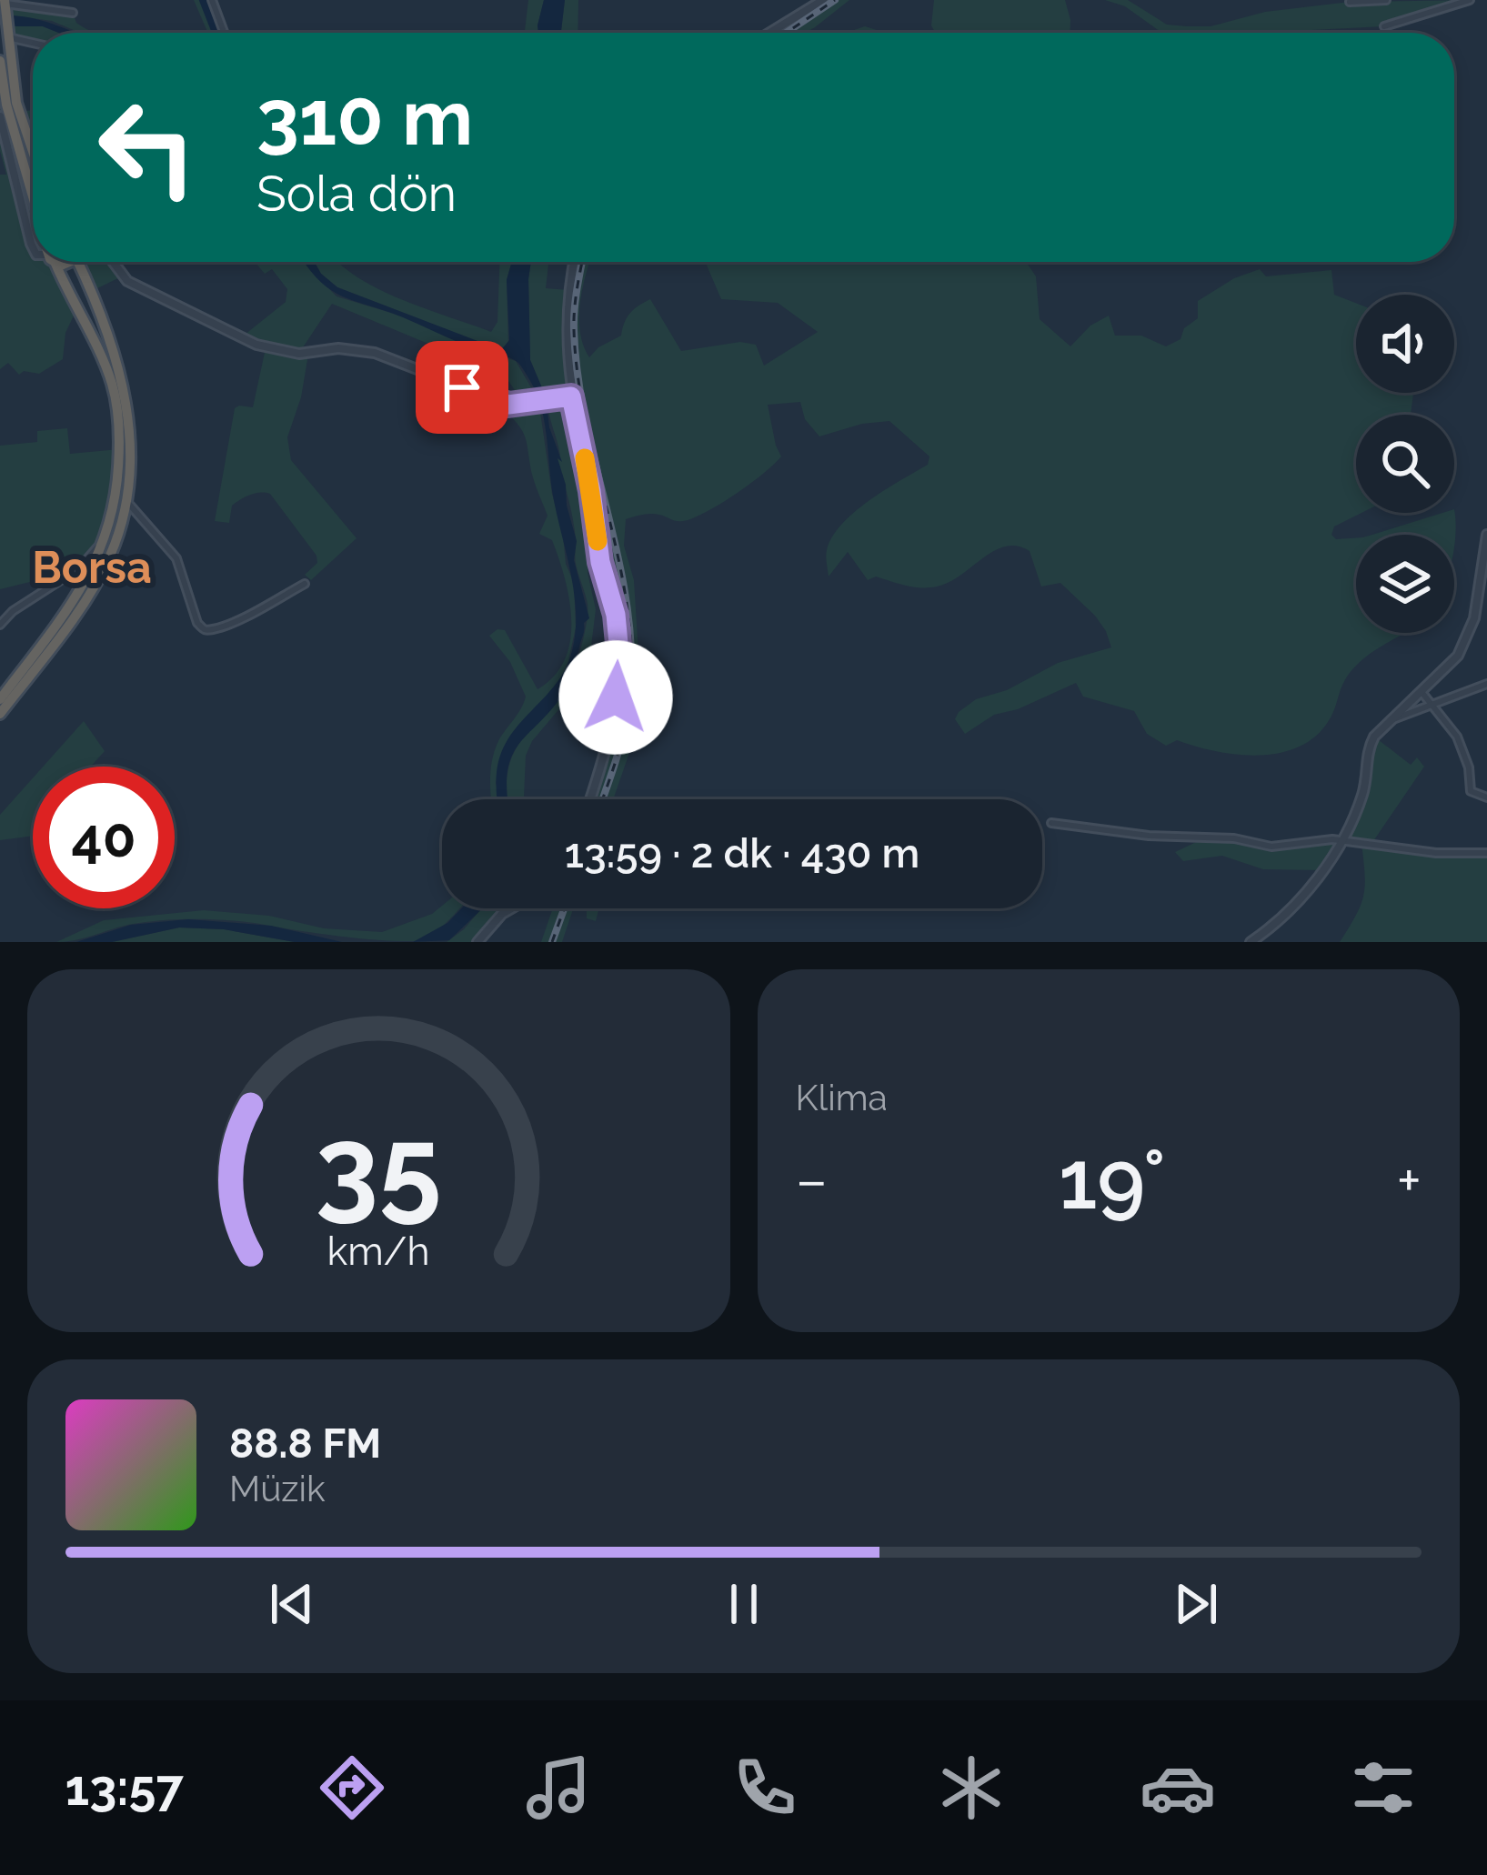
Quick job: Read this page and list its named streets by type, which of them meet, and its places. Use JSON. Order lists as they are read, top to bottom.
{
  "districts": ["Borsa"],
  "page": {
    "turn": ["310 m", "Sola dön"],
    "limit": "40",
    "trip": "13:59 · 2 dk · 430 m",
    "tile": "Klima",
    "heat": ["−", "19°", "+"],
    "song": ["88.8 FM", "Müzik"],
    "tabs": "13:57",
    "gauge": ["35", "km/h"]
  }
}
